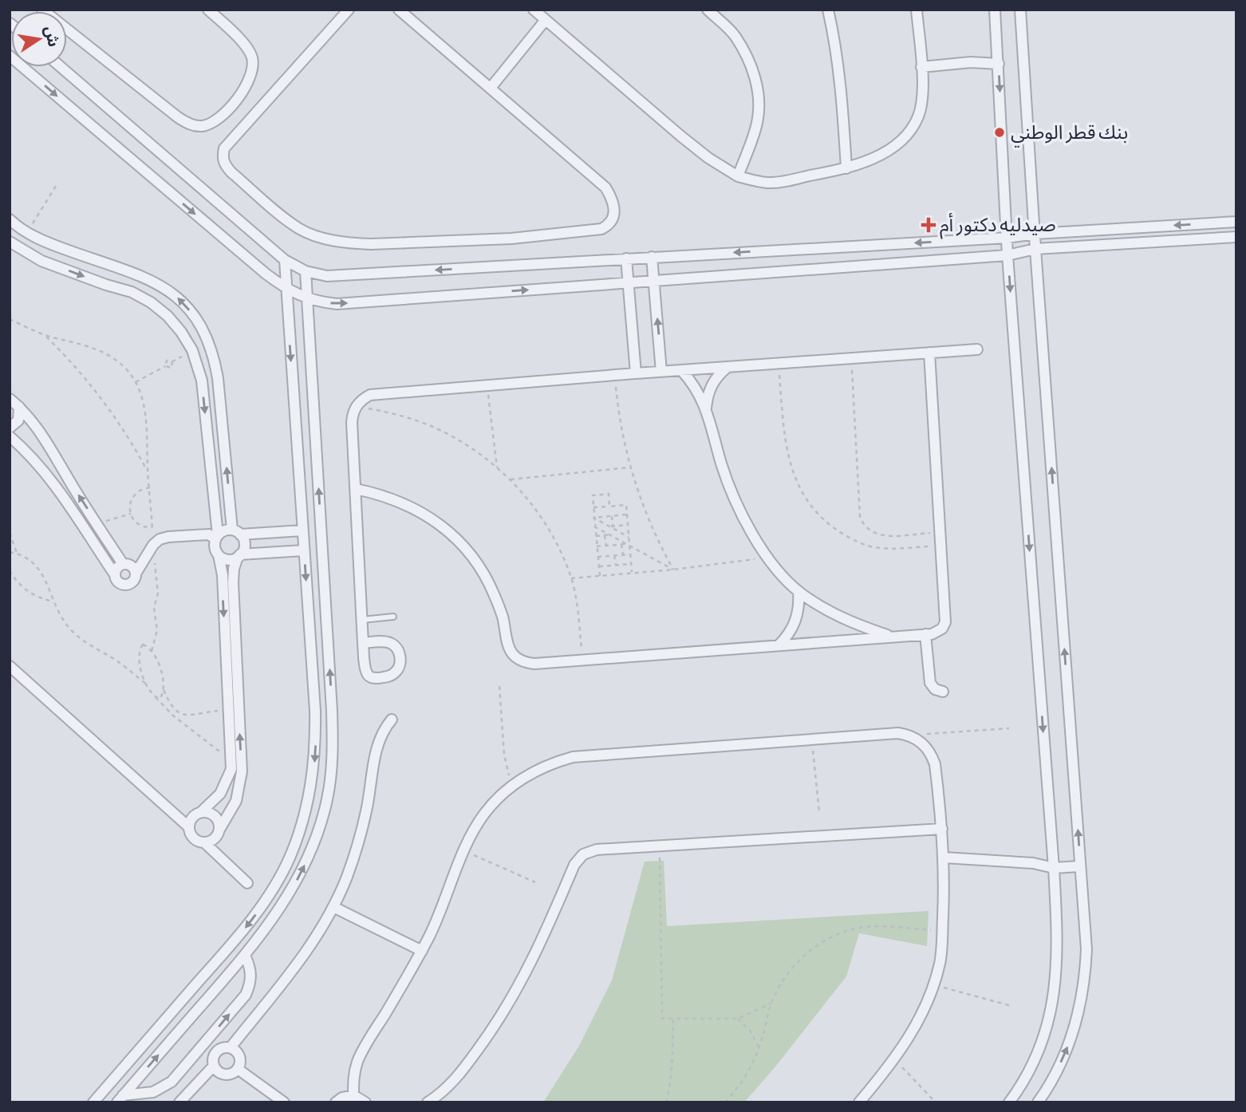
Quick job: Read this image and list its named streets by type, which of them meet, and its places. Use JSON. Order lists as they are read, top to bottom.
{
  "places": {
    "other": ["بنك قطر الوطني"],
    "health": ["صيدليه دكتور أم"]
  },
  "north": "right"
}
